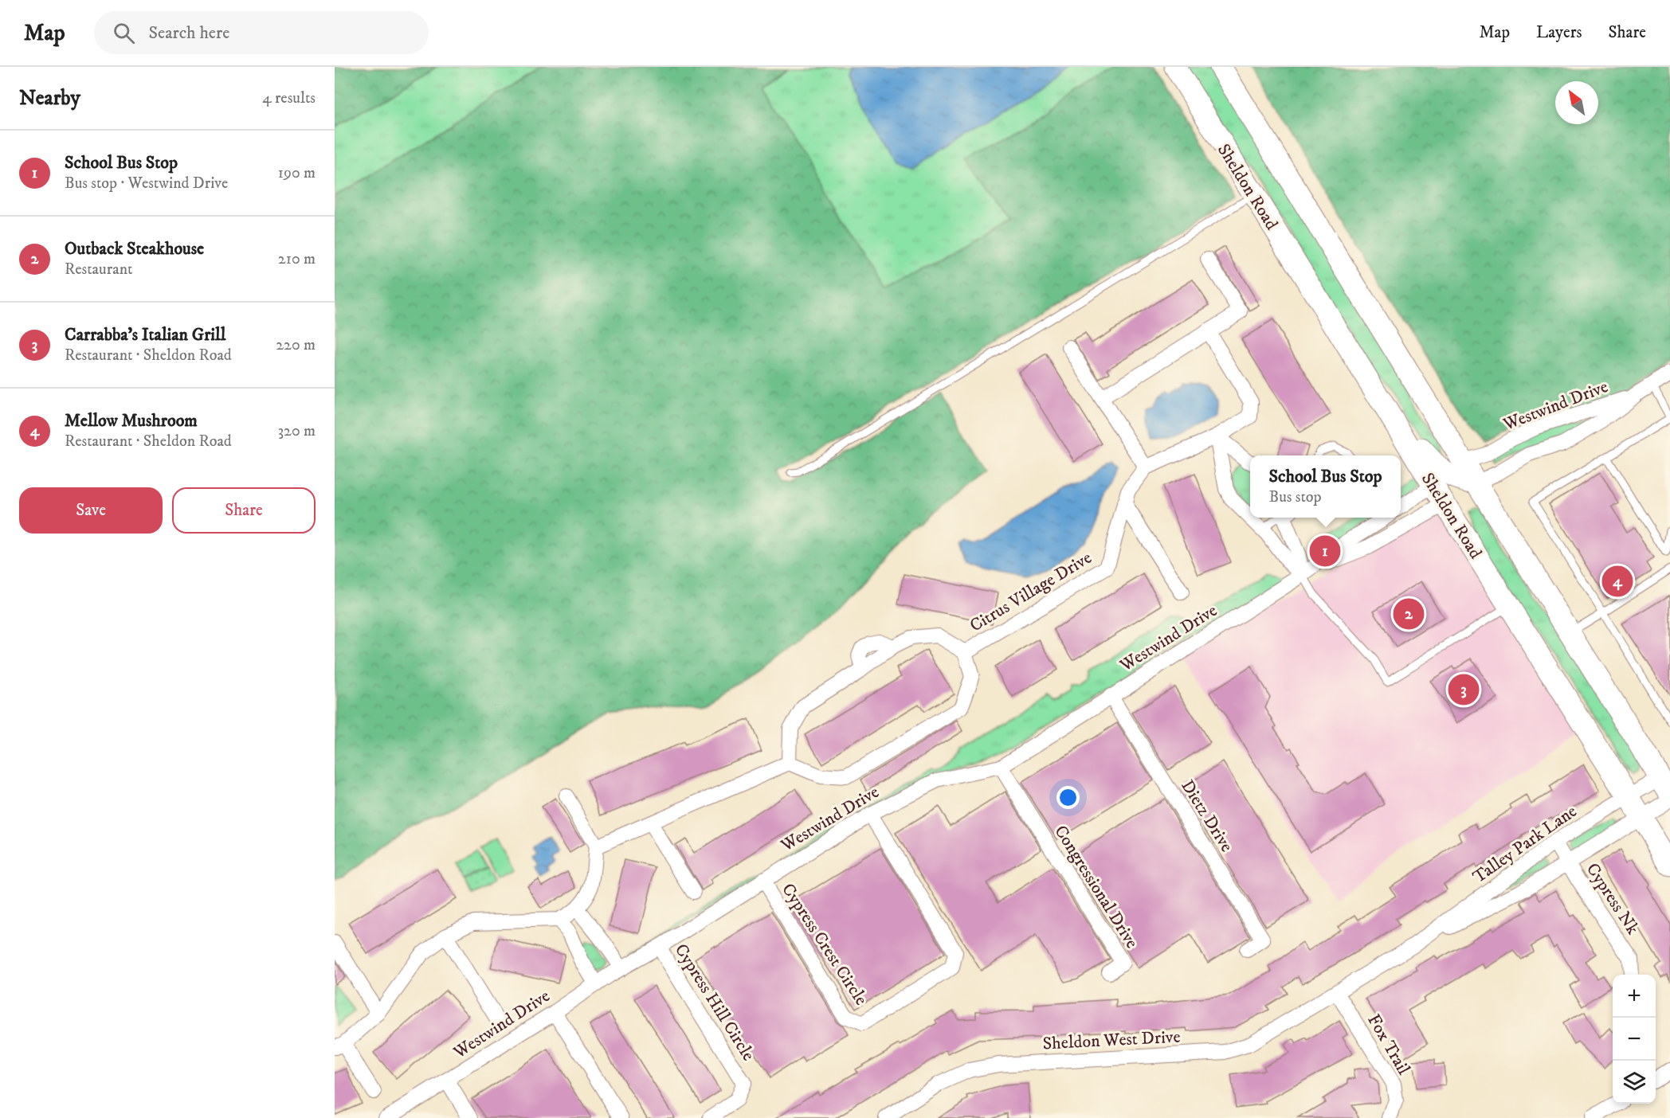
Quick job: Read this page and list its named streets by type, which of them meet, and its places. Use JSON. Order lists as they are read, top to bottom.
{
  "streets": {
    "main road": ["Sheldon Road"],
    "street": [
      "Westwind Drive",
      "Citrus Village Drive",
      "Dietz Drive",
      "Talley Park Lane",
      "Congressional Drive",
      "Cypress Nk",
      "Cypress Crest Circle",
      "Cypress Hill Circle",
      "Sheldon West Drive",
      "Fox Trail"
    ]
  },
  "crossings": [
    ["Sheldon Road", "Westwind Drive"],
    ["Sheldon Road", "Talley Park Lane"],
    ["Westwind Drive", "Dietz Drive"],
    ["Westwind Drive", "Congressional Drive"],
    ["Westwind Drive", "Cypress Crest Circle"],
    ["Westwind Drive", "Cypress Hill Circle"],
    ["Talley Park Lane", "Cypress Nk"],
    ["Talley Park Lane", "Sheldon West Drive"],
    ["Talley Park Lane", "Fox Trail"],
    ["Sheldon West Drive", "Fox Trail"]
  ],
  "north": "top left",
  "page": {
    "header": "Map",
    "search": "Search here",
    "nav": ["Map", "Layers", "Share"],
    "heading": ["Nearby", "4 results"],
    "list": [
      {
        "mark": "1",
        "name": "School Bus Stop",
        "note": "Bus stop · Westwind Drive",
        "value": "190 m"
      },
      {
        "mark": "2",
        "name": "Outback Steakhouse",
        "note": "Restaurant",
        "value": "210 m"
      },
      {
        "mark": "3",
        "name": "Carrabba's Italian Grill",
        "note": "Restaurant · Sheldon Road",
        "value": "220 m"
      },
      {
        "mark": "4",
        "name": "Mellow Mushroom",
        "note": "Restaurant · Sheldon Road",
        "value": "320 m"
      }
    ],
    "popup": ["School Bus Stop", "Bus stop"],
    "buttons": ["Save", "Share"],
    "pins": [
      "1",
      "4",
      "2",
      "3"
    ],
    "map_buttons": ["+", "−"]
  }
}
